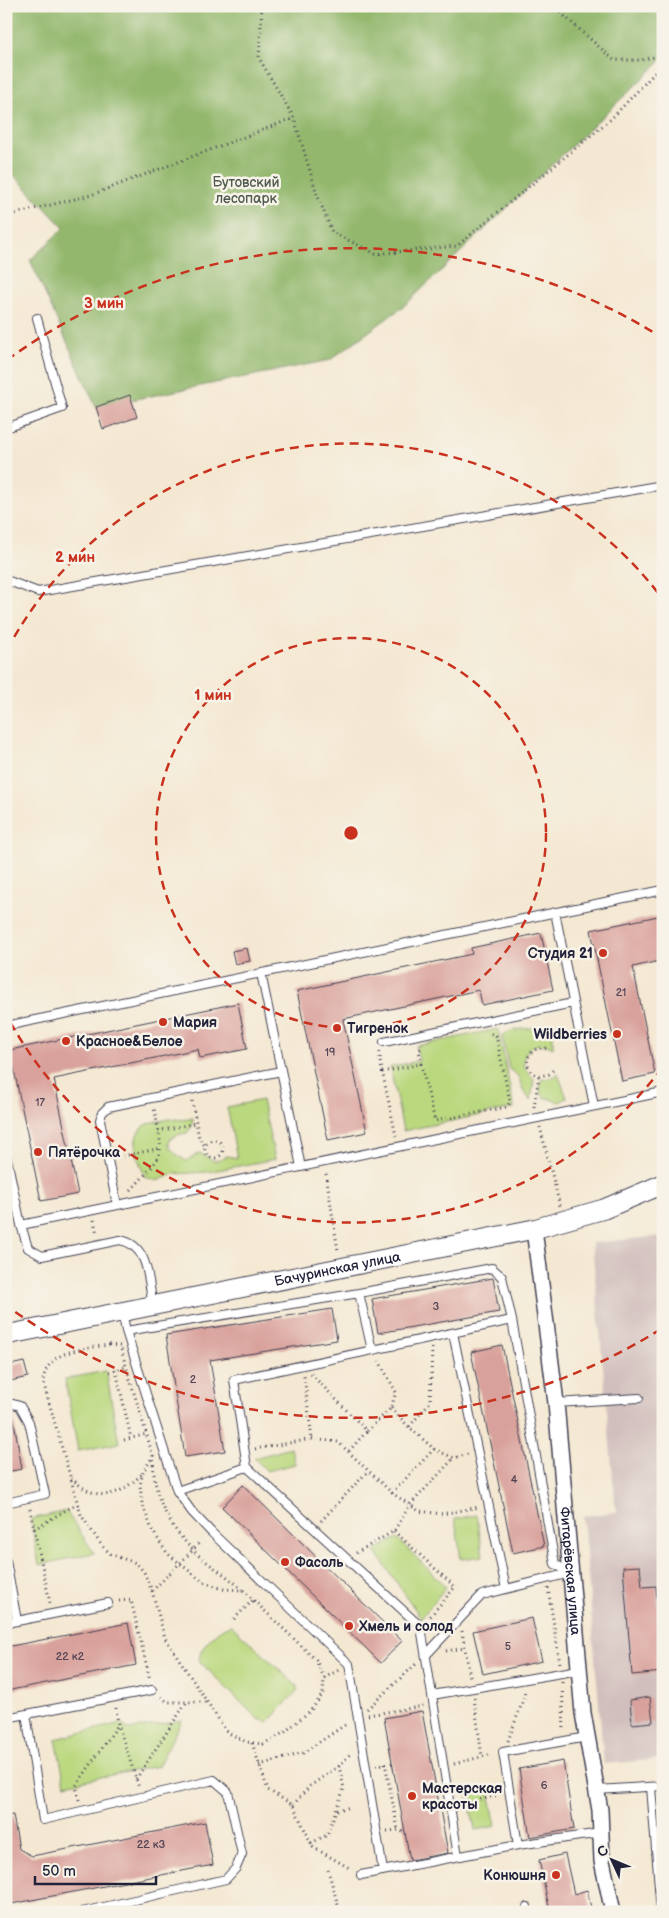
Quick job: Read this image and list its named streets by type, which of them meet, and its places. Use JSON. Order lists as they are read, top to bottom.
{
  "streets": {
    "street": ["Бачуринская улица", "Фитарёвская улица"]
  },
  "crossings": [
    ["Бачуринская улица", "Фитарёвская улица"]
  ],
  "parks": ["Бутовский лесопарк"],
  "places": [
    "Студия 21",
    "Мария",
    "Тигренок",
    "Wildberries",
    "Красное&Белое",
    "Пятёрочка",
    "Фасоль",
    "Хмель и солод",
    "Мастерская красоты",
    "Конюшня"
  ],
  "house_numbers": [
    "21",
    "19",
    "17",
    "3",
    "2",
    "4",
    "5",
    "22 к2",
    "6",
    "22 к3"
  ],
  "scale_bar": "50 m",
  "north": "top left",
  "rings": ["3 мин", "2 мин", "1 мин"]
}
